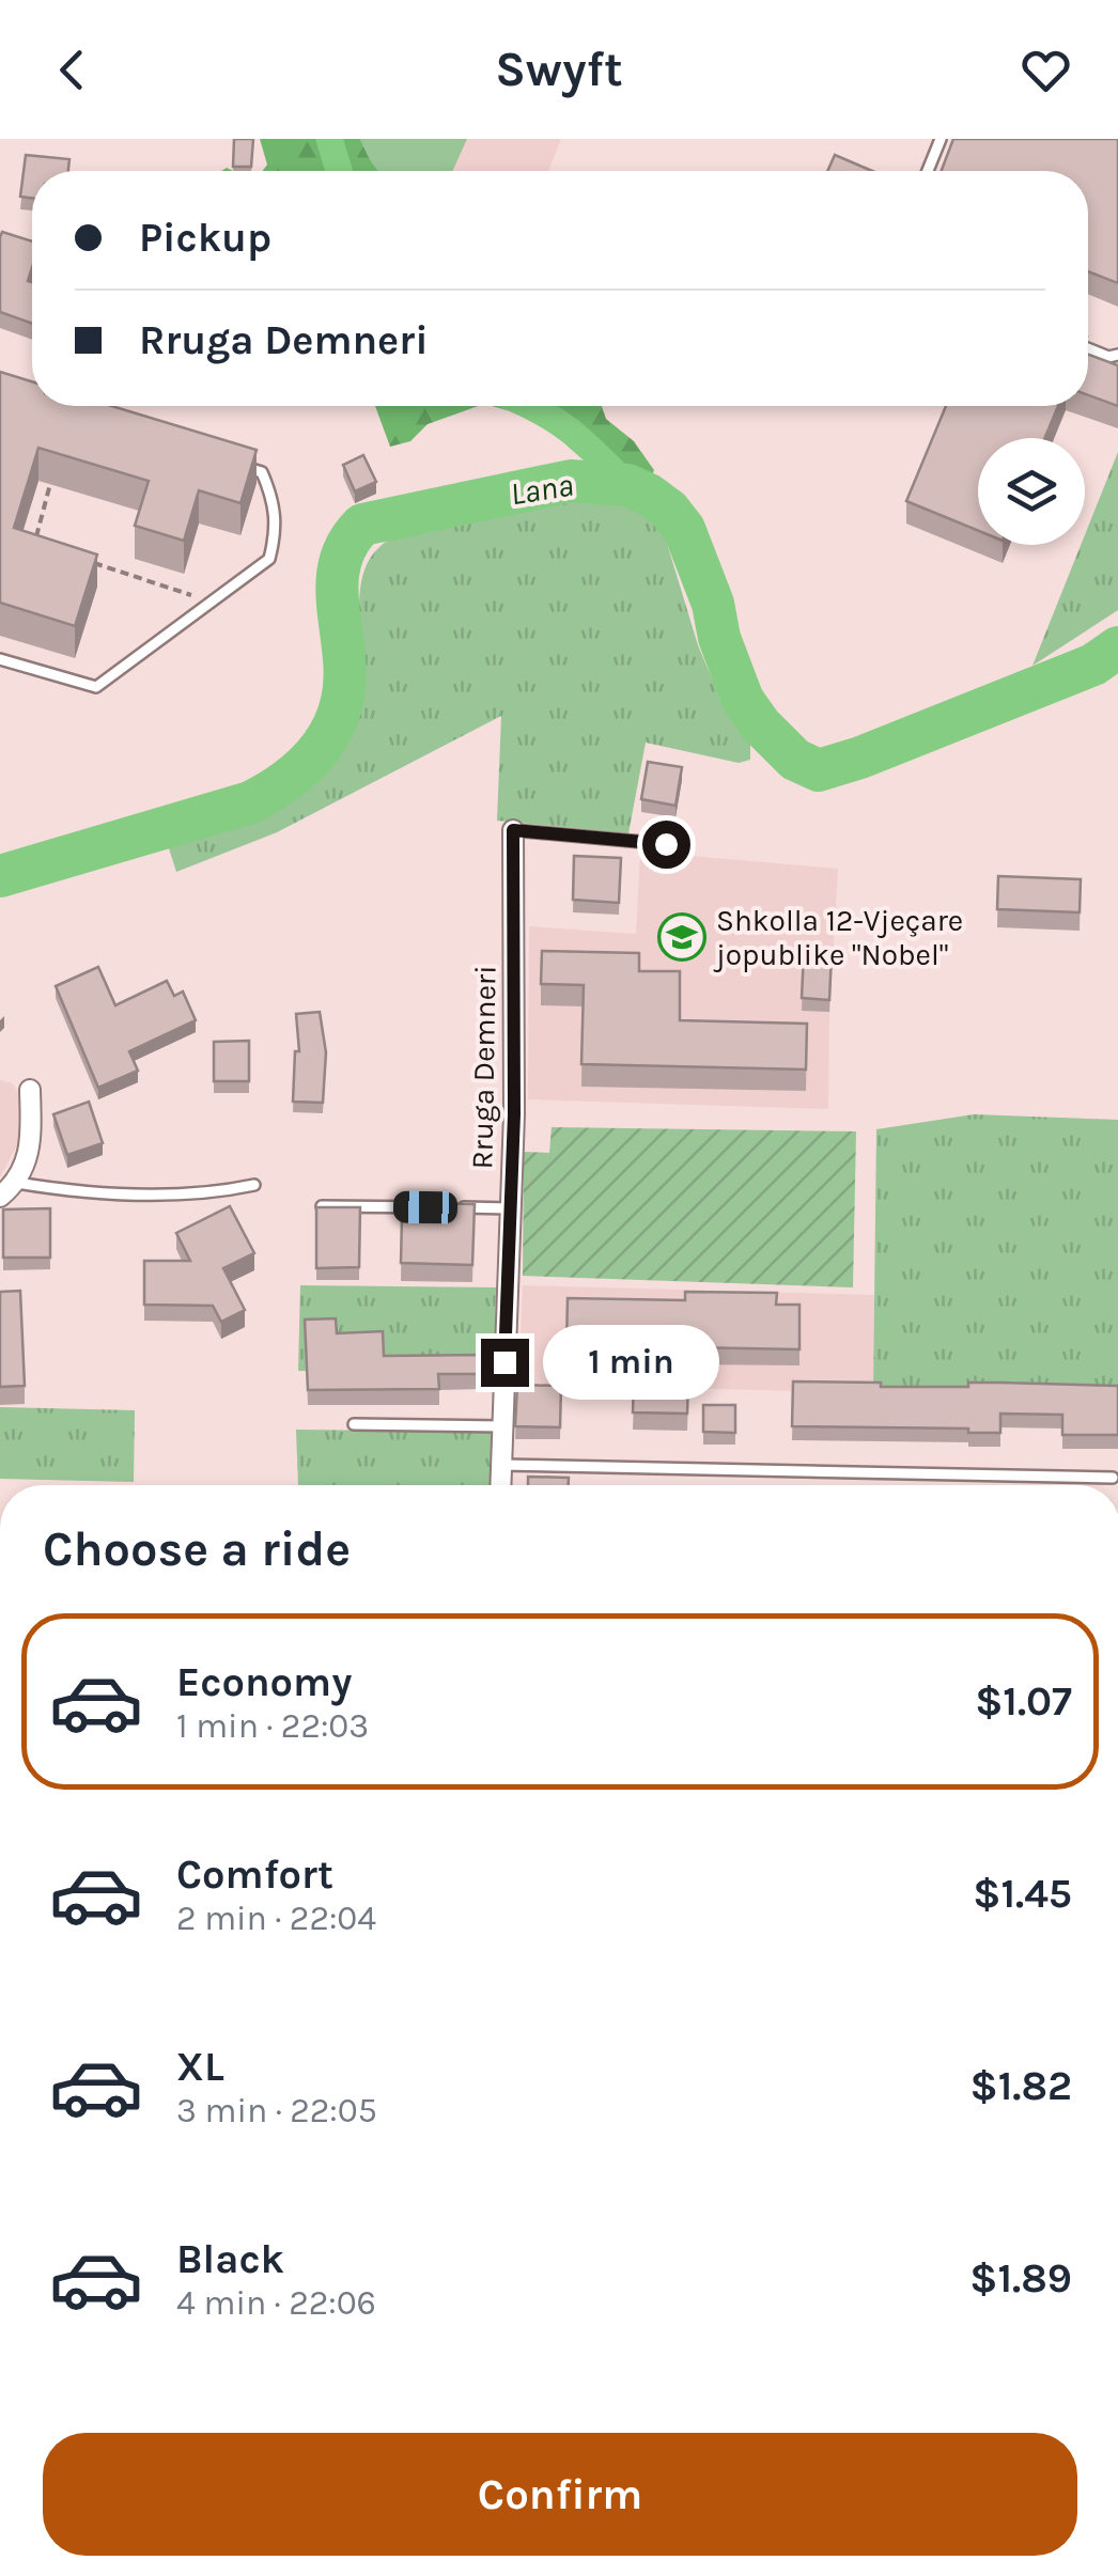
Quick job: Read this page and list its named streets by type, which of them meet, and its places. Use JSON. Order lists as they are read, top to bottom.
{
  "streets": {
    "street": ["Rruga Demneri"]
  },
  "water": ["Lana"],
  "places": {
    "school or university": ["Shkolla 12-Vjeçare jopublike \"Nobel\""]
  },
  "page": {
    "header": "Swyft",
    "banner": ["Pickup", "Rruga Demneri"],
    "bubble": "1 min",
    "heading": "Choose a ride",
    "list": [
      {
        "name": "Economy",
        "note": "1 min · 22:03",
        "value": "$1.07"
      },
      {
        "name": "Comfort",
        "note": "2 min · 22:04",
        "value": "$1.45"
      },
      {
        "name": "XL",
        "note": "3 min · 22:05",
        "value": "$1.82"
      },
      {
        "name": "Black",
        "note": "4 min · 22:06",
        "value": "$1.89"
      }
    ],
    "buttons": "Confirm"
  }
}
